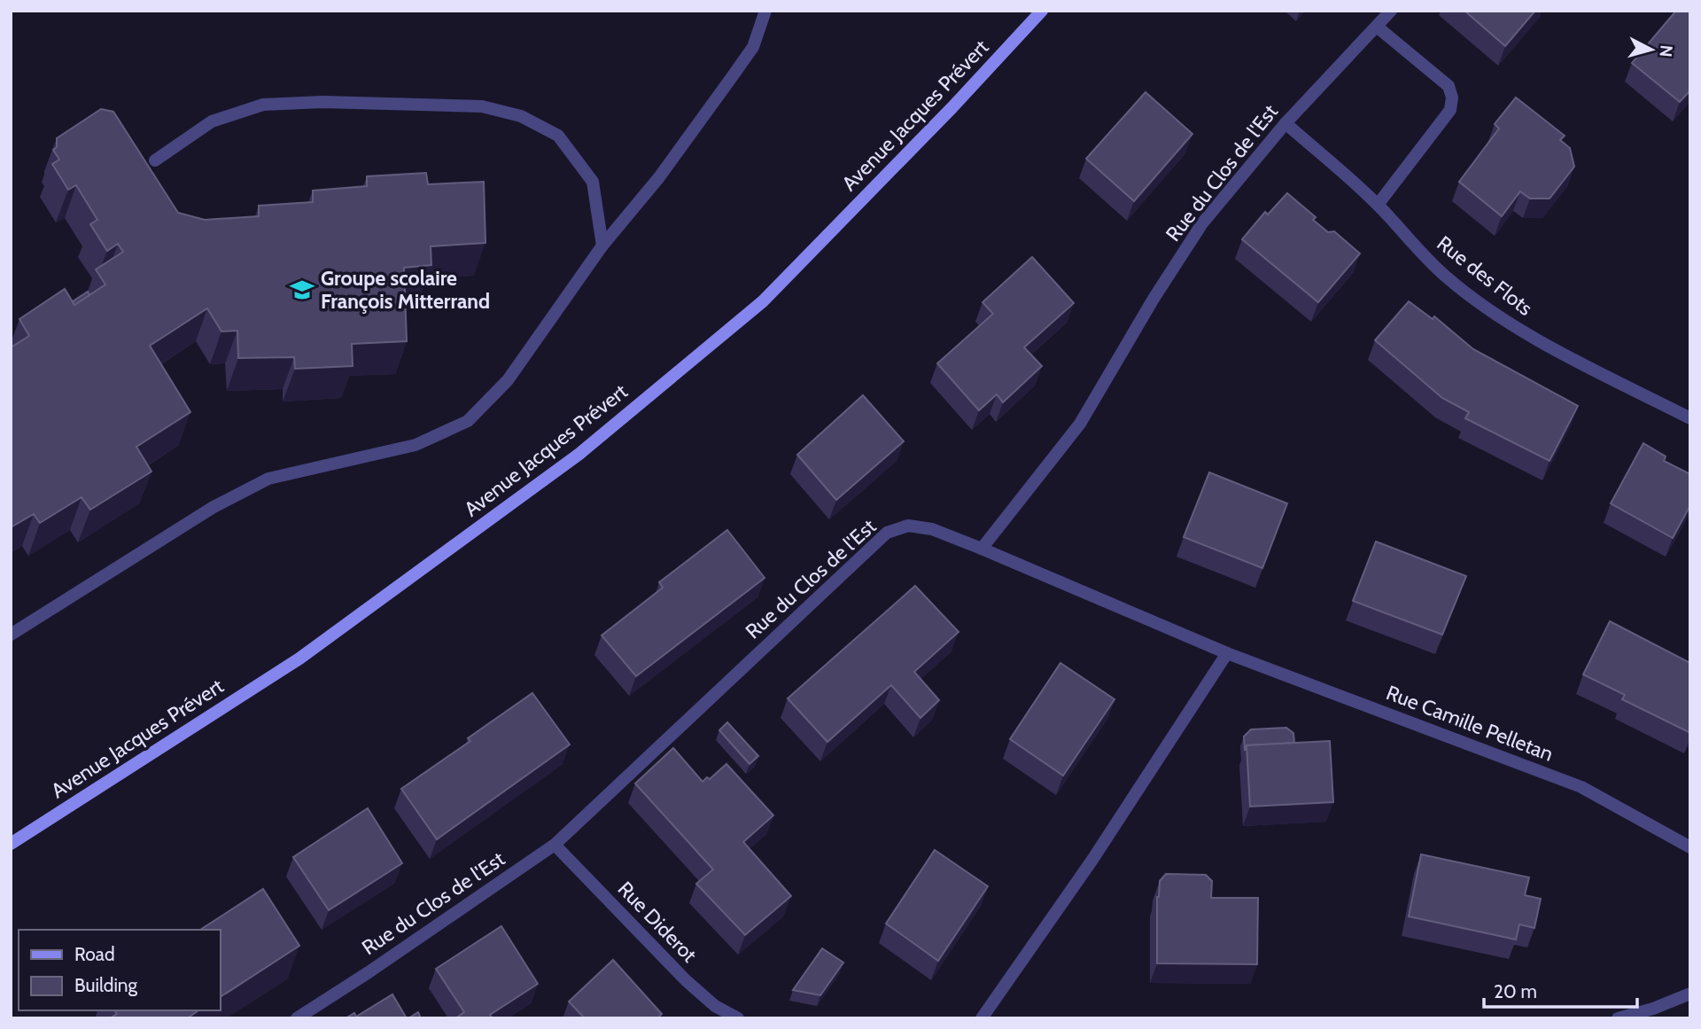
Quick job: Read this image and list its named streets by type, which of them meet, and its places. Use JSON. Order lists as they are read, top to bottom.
{
  "streets": {
    "main road": ["Avenue Jacques Prévert"],
    "street": [
      "Rue du Clos de l'Est",
      "Rue des Flots",
      "Rue Camille Pelletan",
      "Rue Diderot"
    ]
  },
  "crossings": [
    ["Rue du Clos de l'Est", "Rue des Flots"],
    ["Rue du Clos de l'Est", "Rue Camille Pelletan"],
    ["Rue du Clos de l'Est", "Rue Diderot"]
  ],
  "places": {
    "school or university": ["Groupe scolaire François Mitterrand"]
  },
  "legend": ["Road", "Building"],
  "scale_bar": "20 m",
  "north": "right"
}
